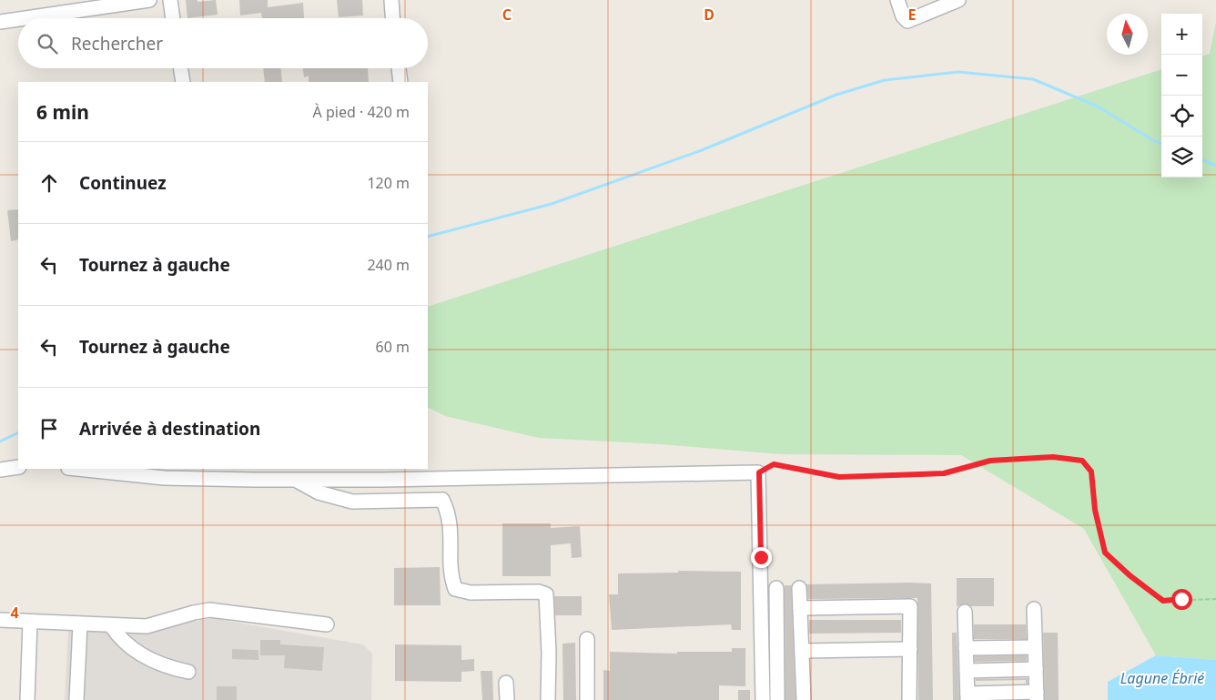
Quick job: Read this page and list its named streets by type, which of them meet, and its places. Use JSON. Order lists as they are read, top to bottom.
{
  "water": ["Lagune Ébrié"],
  "north": "top",
  "page": {
    "map_buttons": ["+", "−"],
    "search": "Rechercher",
    "heading": ["6 min", "À pied · 420 m"],
    "list": [
      ["Continuez", "120 m"],
      ["Tournez à gauche", "240 m"],
      ["Tournez à gauche", "60 m"],
      "Arrivée à destination"
    ]
  },
  "grid": {
    "columns": ["C", "D", "E"],
    "rows": ["4"]
  }
}
